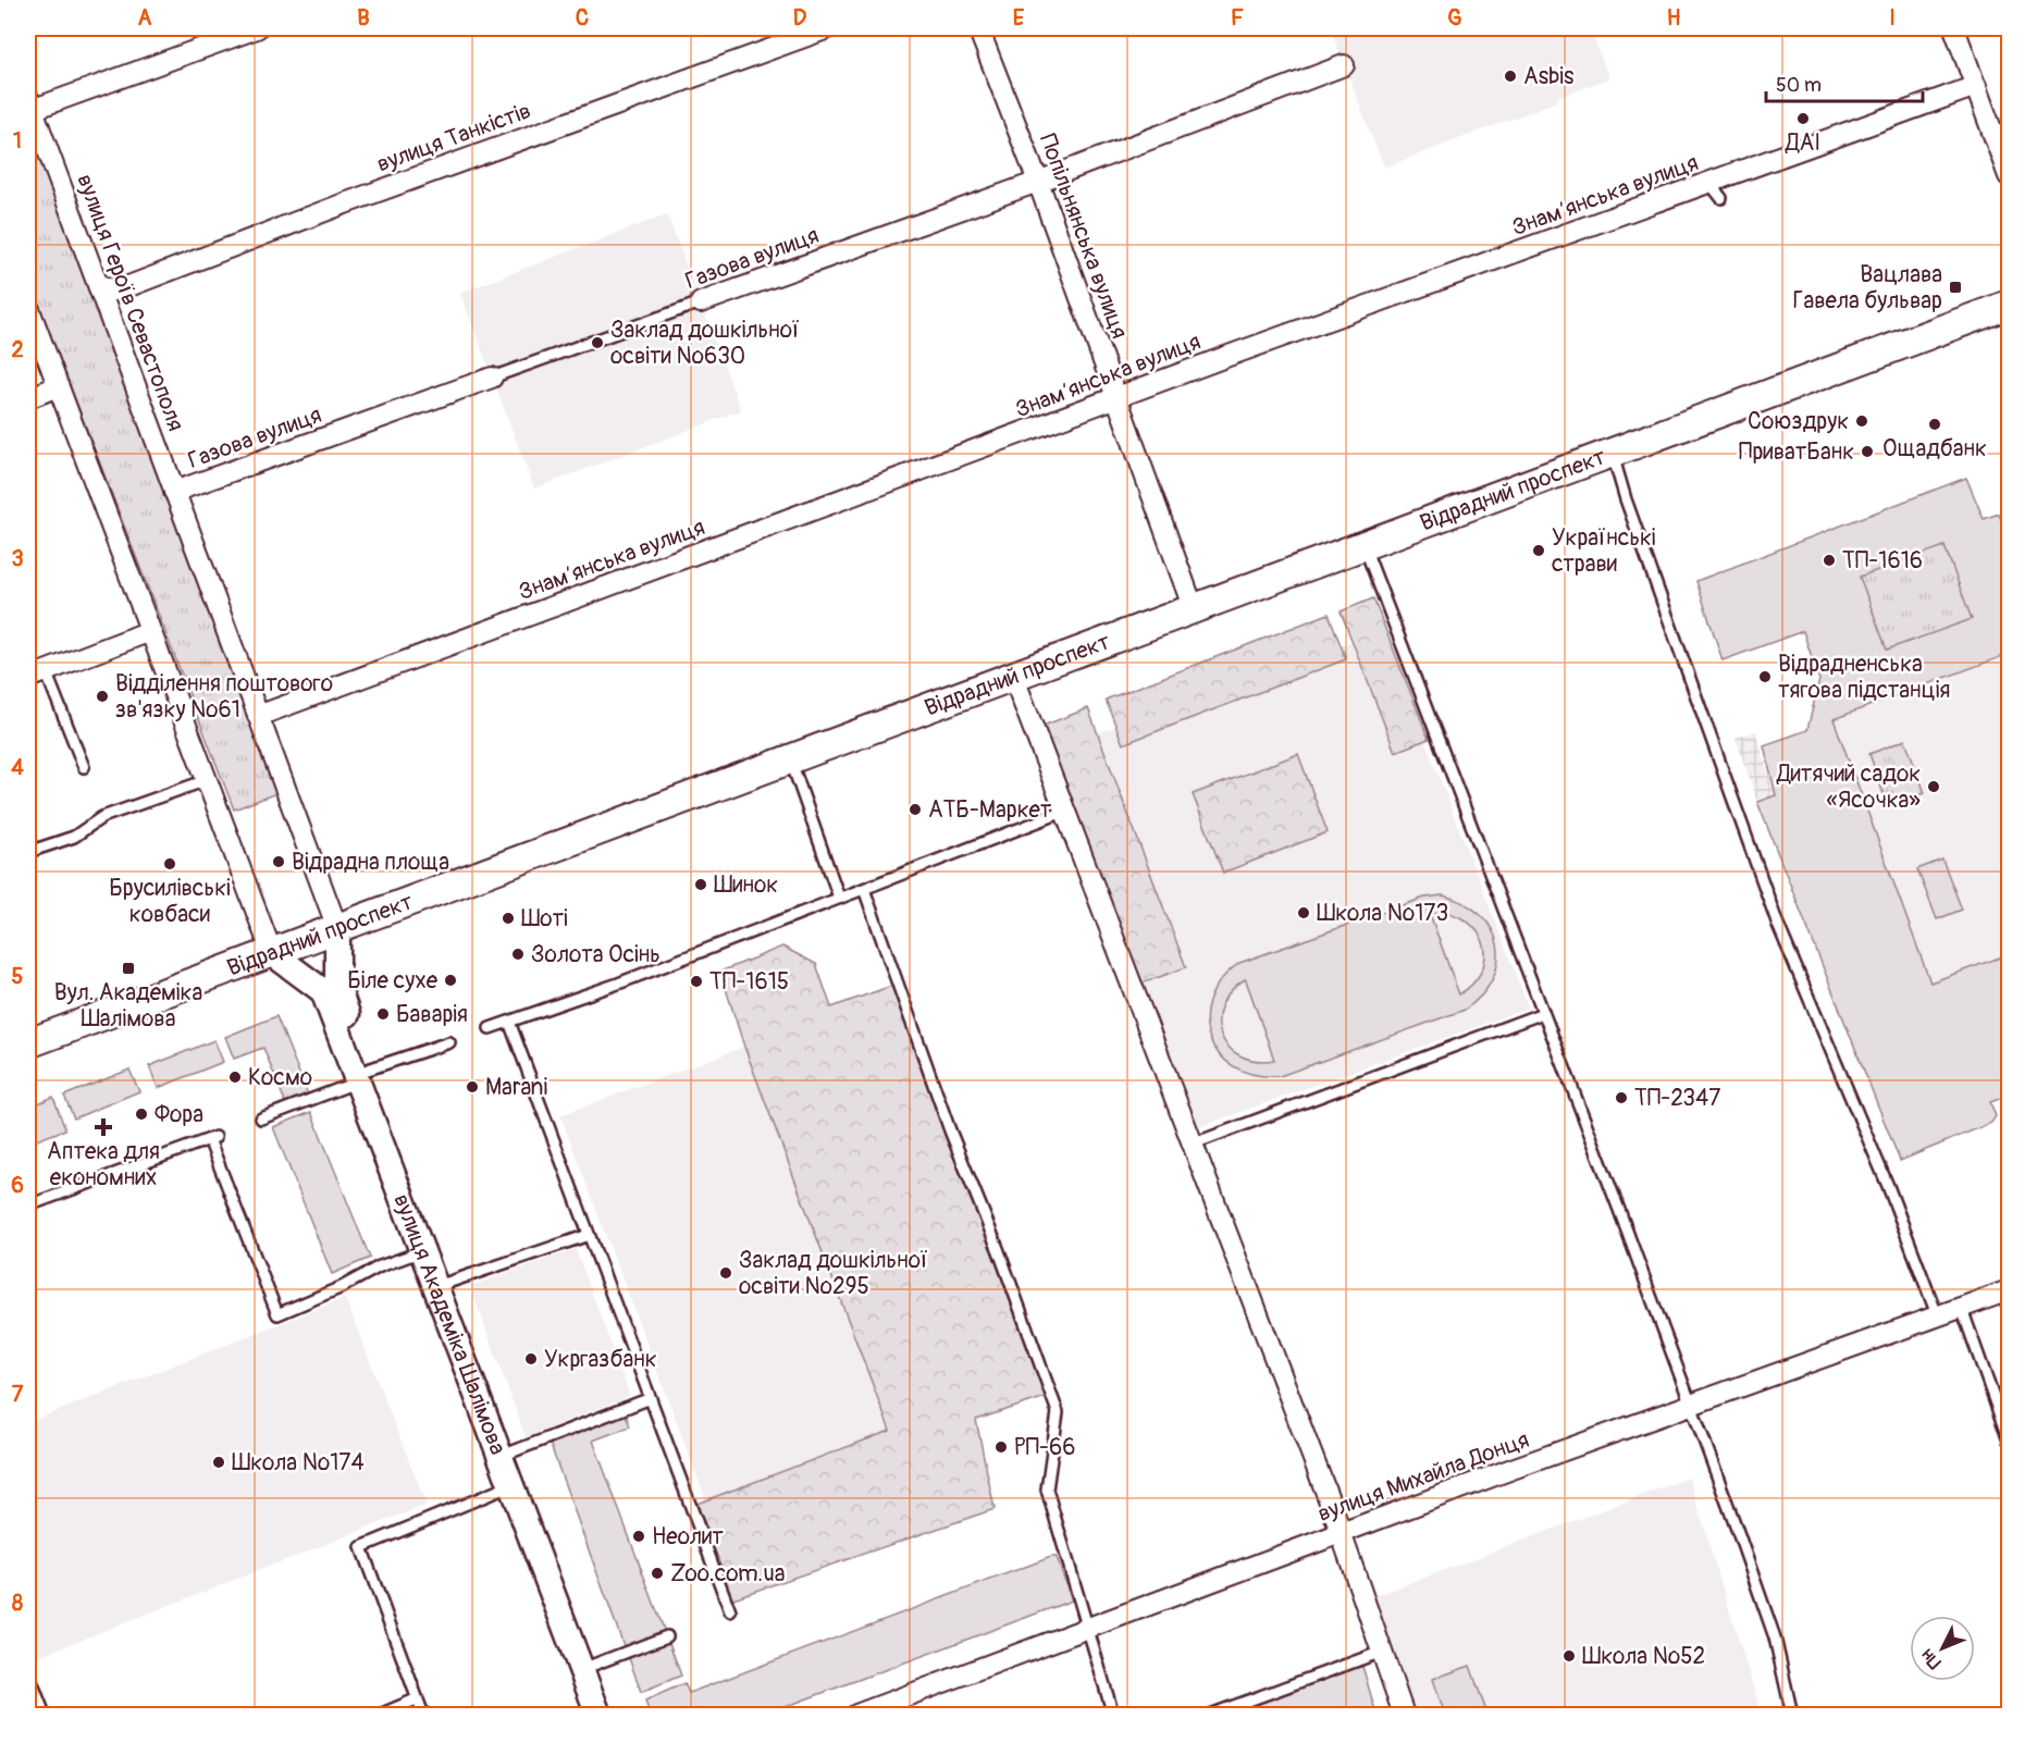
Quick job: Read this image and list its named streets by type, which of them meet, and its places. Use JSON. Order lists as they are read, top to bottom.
{
  "streets": {
    "main road": ["Відрадний проспект"],
    "street": [
      "вулиця Танкістів",
      "Знамʼянська вулиця",
      "Попільнянська вулиця",
      "Газова вулиця",
      "вулиця Героїв Севастополя",
      "вулиця Академіка Шалімова",
      "вулиця Михайла Донця"
    ]
  },
  "crossings": [
    ["вулиця Танкістів", "вулиця Героїв Севастополя"],
    ["Знамʼянська вулиця", "Попільнянська вулиця"],
    ["Знамʼянська вулиця", "вулиця Героїв Севастополя"],
    ["Попільнянська вулиця", "Газова вулиця"],
    ["Попільнянська вулиця", "Відрадний проспект"],
    ["Газова вулиця", "вулиця Героїв Севастополя"],
    ["вулиця Героїв Севастополя", "Відрадний проспект"],
    ["вулиця Героїв Севастополя", "вулиця Академіка Шалімова"],
    ["Відрадний проспект", "вулиця Академіка Шалімова"]
  ],
  "places": {
    "other": [
      "Asbis",
      "ДАІ",
      "Заклад дошкільної освіти №630",
      "Союздрук",
      "Ощадбанк",
      "ПриватБанк",
      "Українські страви",
      "ТП-1616",
      "Відрадненська тягова підстанція",
      "Відділення поштового зв'язку №61",
      "Дитячий садок «Ясочка»",
      "АТБ-Маркет",
      "Відрадна площа",
      "Брусилівські ковбаси",
      "Шинок",
      "Школа №173",
      "Шоті",
      "Золота Осінь",
      "Біле сухе",
      "ТП-1615",
      "Баварія",
      "Космо",
      "Marani",
      "ТП-2347",
      "Фора",
      "Заклад дошкільної освіти №295",
      "Укргазбанк",
      "РП-66",
      "Школа №174",
      "Неолит",
      "Zoo.com.ua",
      "Школа №52"
    ],
    "transit": ["Вацлава Гавела бульвар", "Вул. Академіка Шалімова"],
    "health": ["Аптека для економних"]
  },
  "scale_bar": "50 m",
  "north": "bottom left",
  "grid": {
    "columns": [
      "A",
      "B",
      "C",
      "D",
      "E",
      "F",
      "G",
      "H",
      "I"
    ],
    "rows": [
      "1",
      "2",
      "3",
      "4",
      "5",
      "6",
      "7",
      "8"
    ]
  }
}
